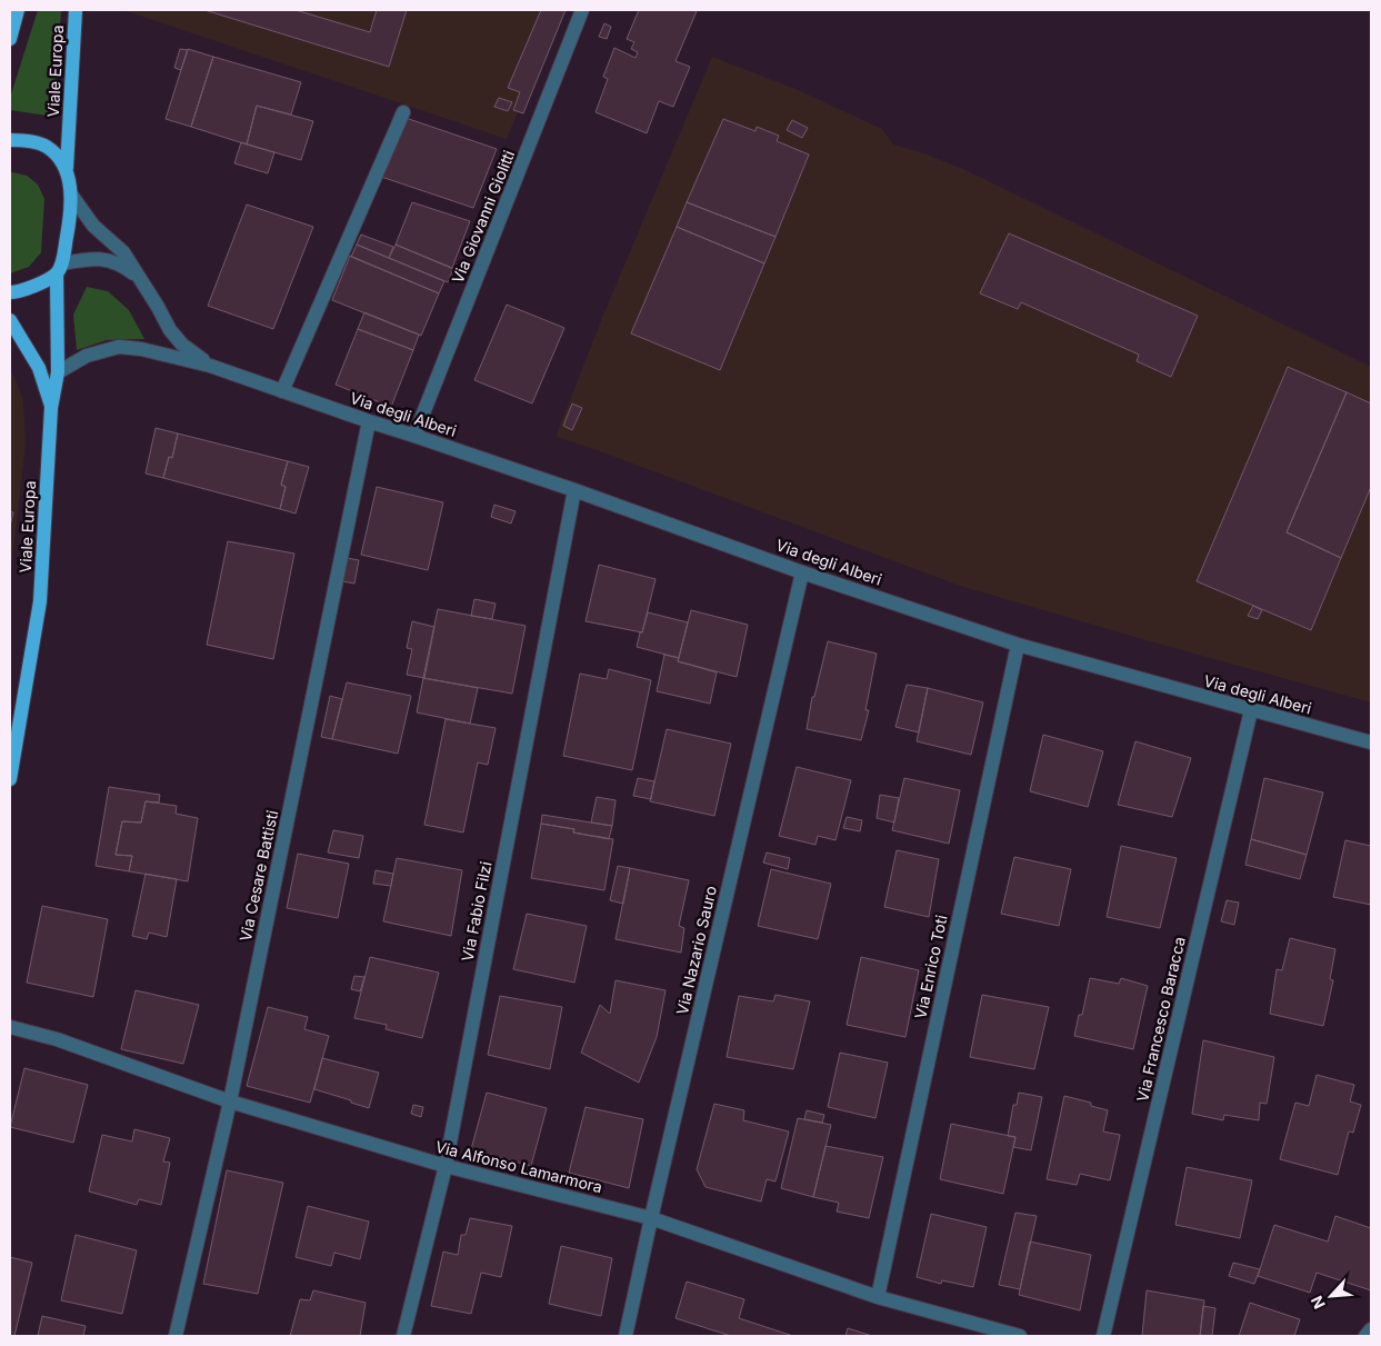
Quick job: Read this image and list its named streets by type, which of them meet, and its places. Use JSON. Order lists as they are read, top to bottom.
{
  "streets": {
    "main road": ["Viale Europa"],
    "street": [
      "Via Giovanni Giolitti",
      "Via degli Alberi",
      "Via Cesare Battisti",
      "Via Fabio Filzi",
      "Via Nazario Sauro",
      "Via Enrico Toti",
      "Via Francesco Baracca",
      "Via Alfonso Lamarmora"
    ]
  },
  "crossings": [
    ["Viale Europa", "Via degli Alberi"],
    ["Via Giovanni Giolitti", "Via degli Alberi"],
    ["Via degli Alberi", "Via Cesare Battisti"],
    ["Via degli Alberi", "Via Fabio Filzi"],
    ["Via degli Alberi", "Via Nazario Sauro"],
    ["Via degli Alberi", "Via Enrico Toti"],
    ["Via degli Alberi", "Via Francesco Baracca"],
    ["Via Cesare Battisti", "Via Alfonso Lamarmora"],
    ["Via Fabio Filzi", "Via Alfonso Lamarmora"],
    ["Via Nazario Sauro", "Via Alfonso Lamarmora"],
    ["Via Enrico Toti", "Via Alfonso Lamarmora"]
  ],
  "north": "bottom left"
}
